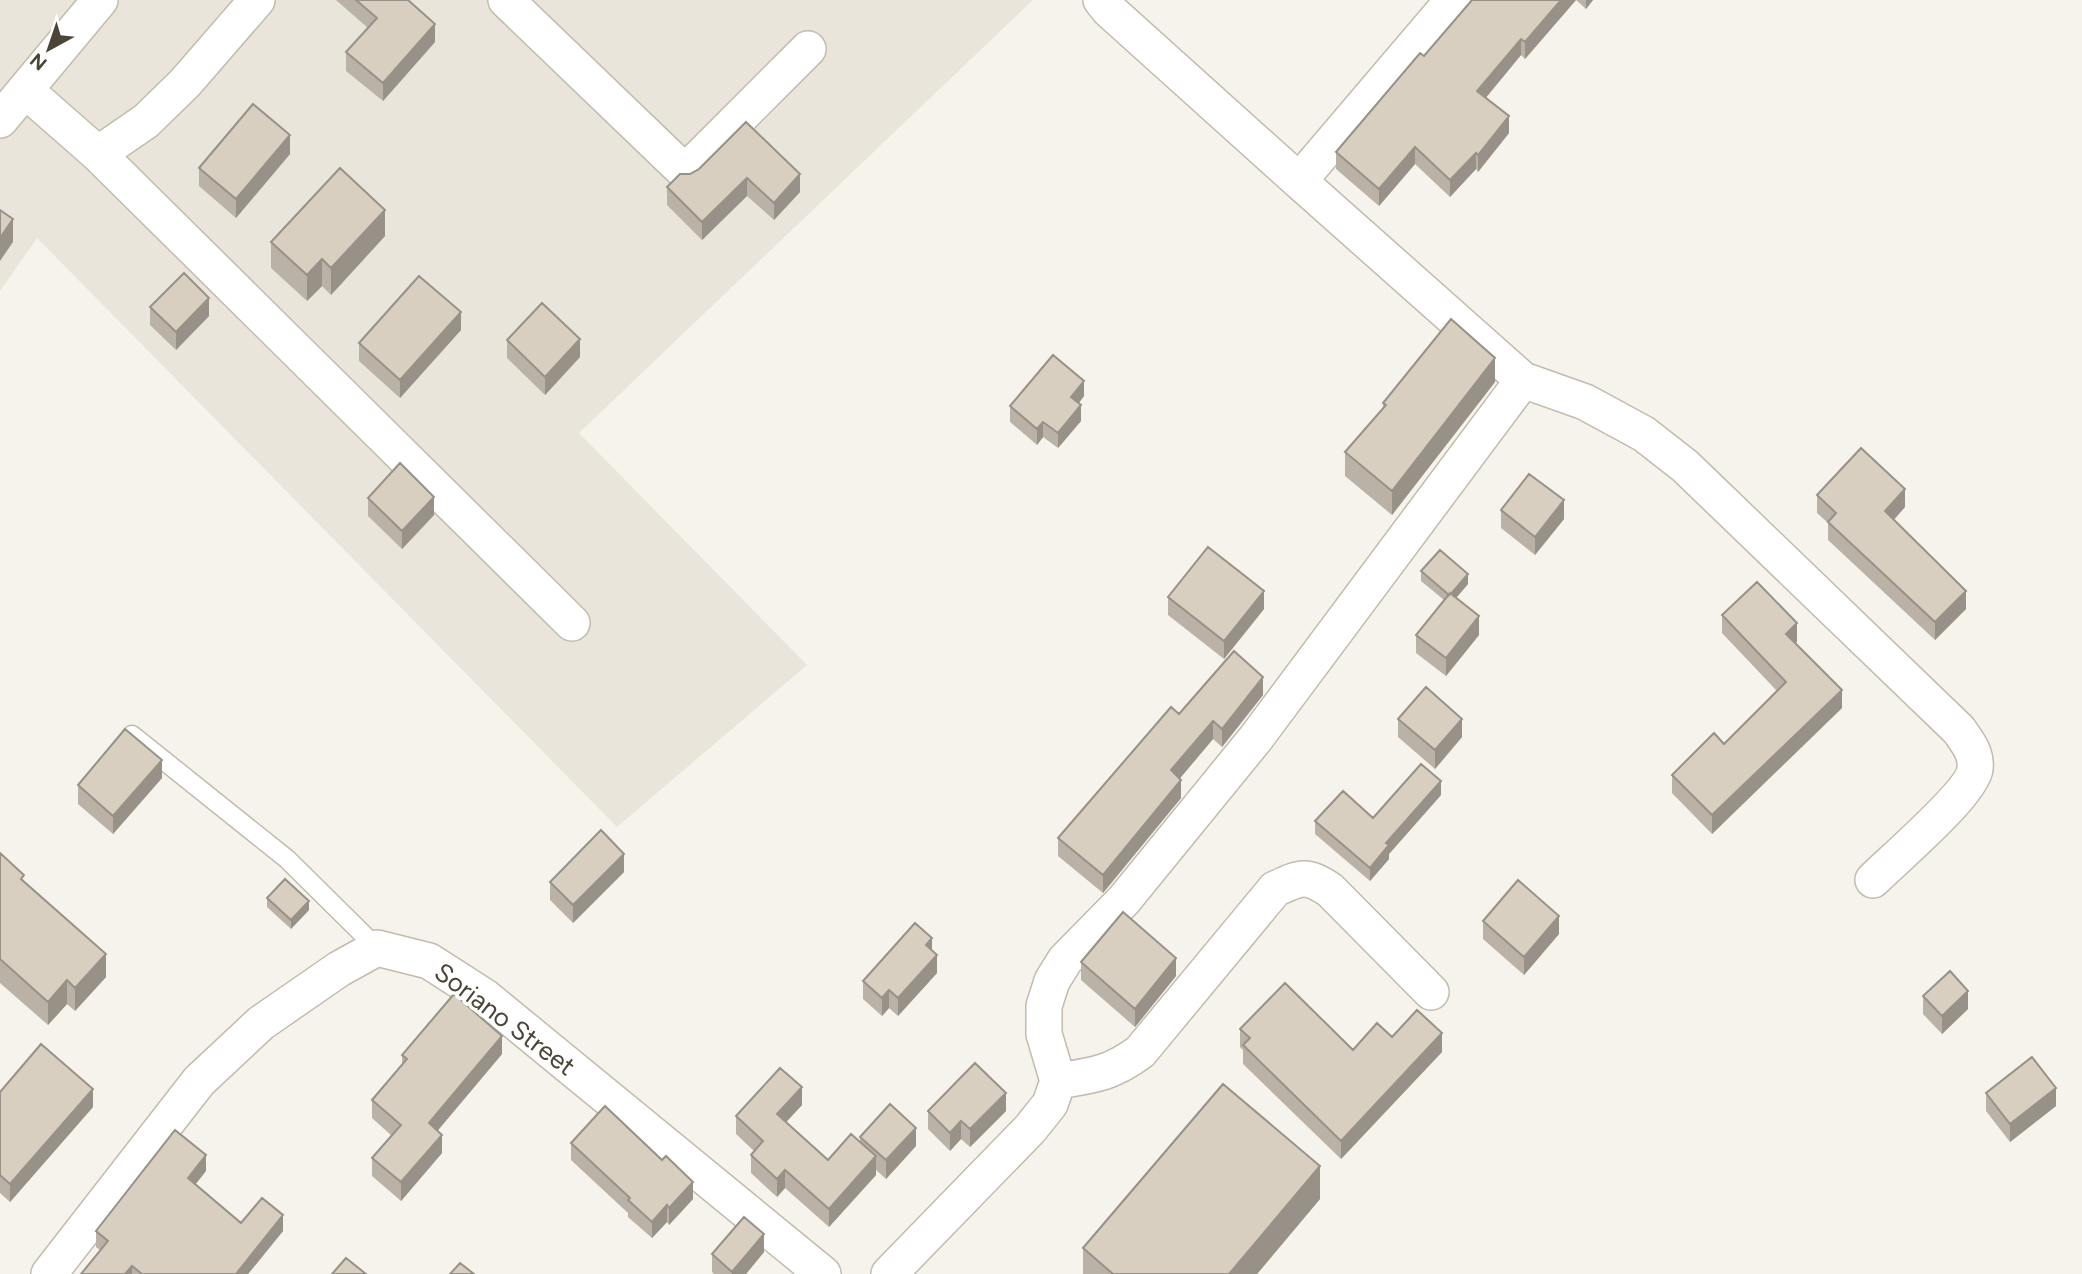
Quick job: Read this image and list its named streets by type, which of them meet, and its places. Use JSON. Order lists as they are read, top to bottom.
{
  "streets": {
    "street": ["Soriano Street"]
  },
  "north": "bottom left"
}
